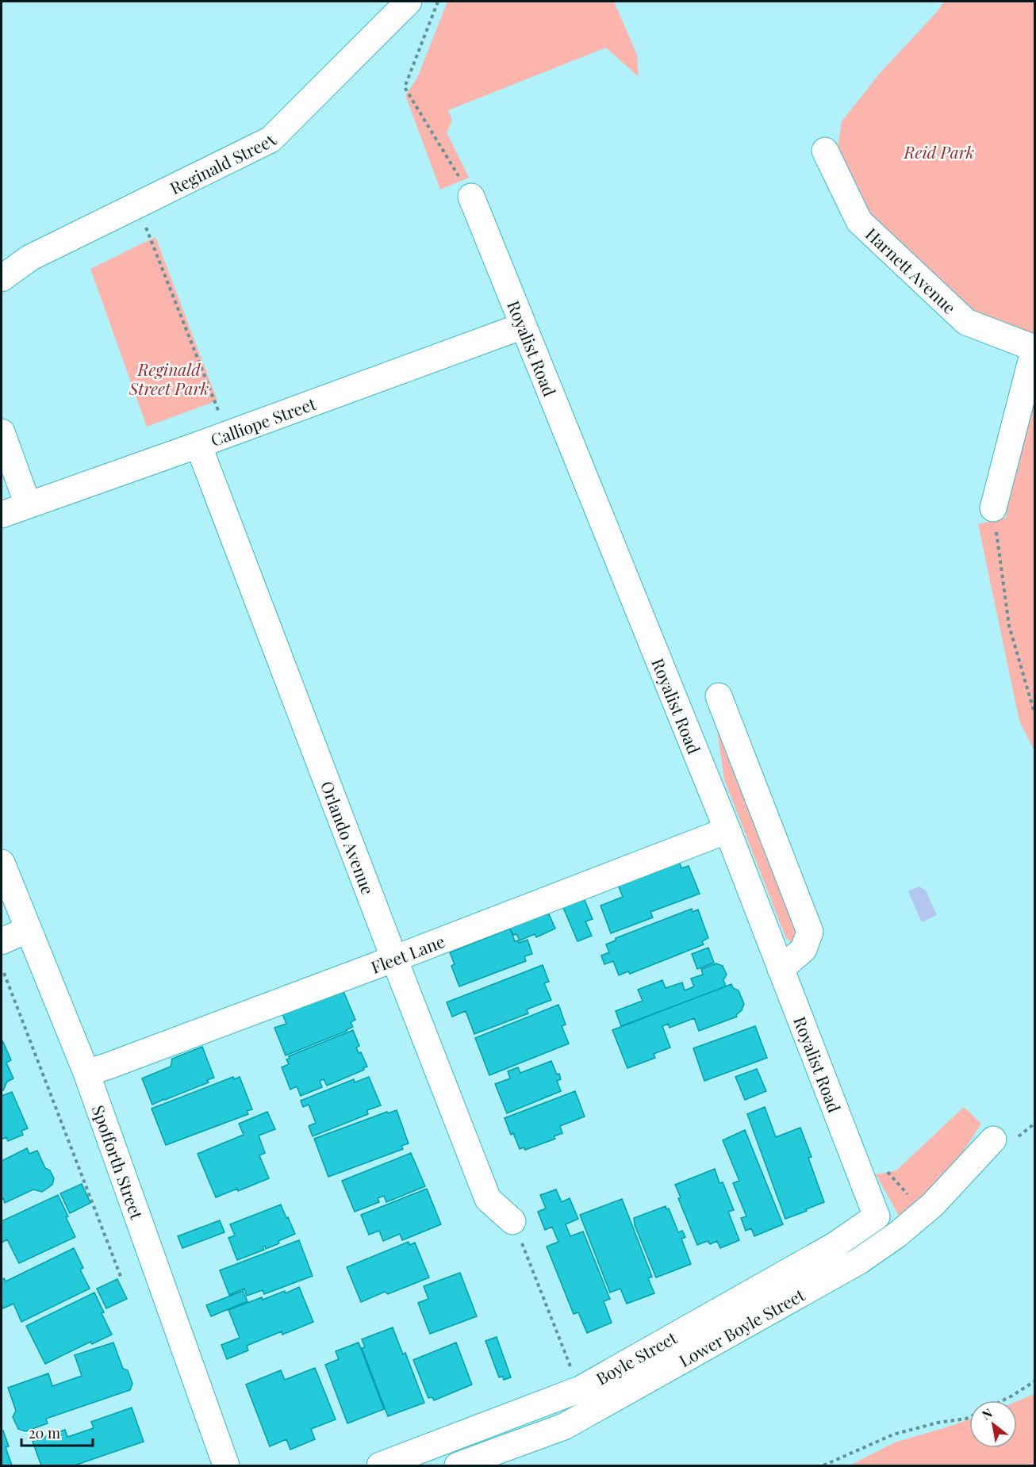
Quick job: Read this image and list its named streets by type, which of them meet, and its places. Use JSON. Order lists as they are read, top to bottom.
{
  "streets": {
    "street": [
      "Reginald Street",
      "Harnett Avenue",
      "Royalist Road",
      "Calliope Street",
      "Orlando Avenue",
      "Fleet Lane",
      "Spofforth Street",
      "Lower Boyle Street",
      "Boyle Street"
    ]
  },
  "crossings": [
    ["Royalist Road", "Calliope Street"],
    ["Royalist Road", "Fleet Lane"],
    ["Royalist Road", "Boyle Street"],
    ["Calliope Street", "Orlando Avenue"],
    ["Orlando Avenue", "Fleet Lane"],
    ["Fleet Lane", "Spofforth Street"]
  ],
  "parks": ["Reid Park", "Reginald Street Park"],
  "scale_bar": "20 m",
  "north": "top left"
}
